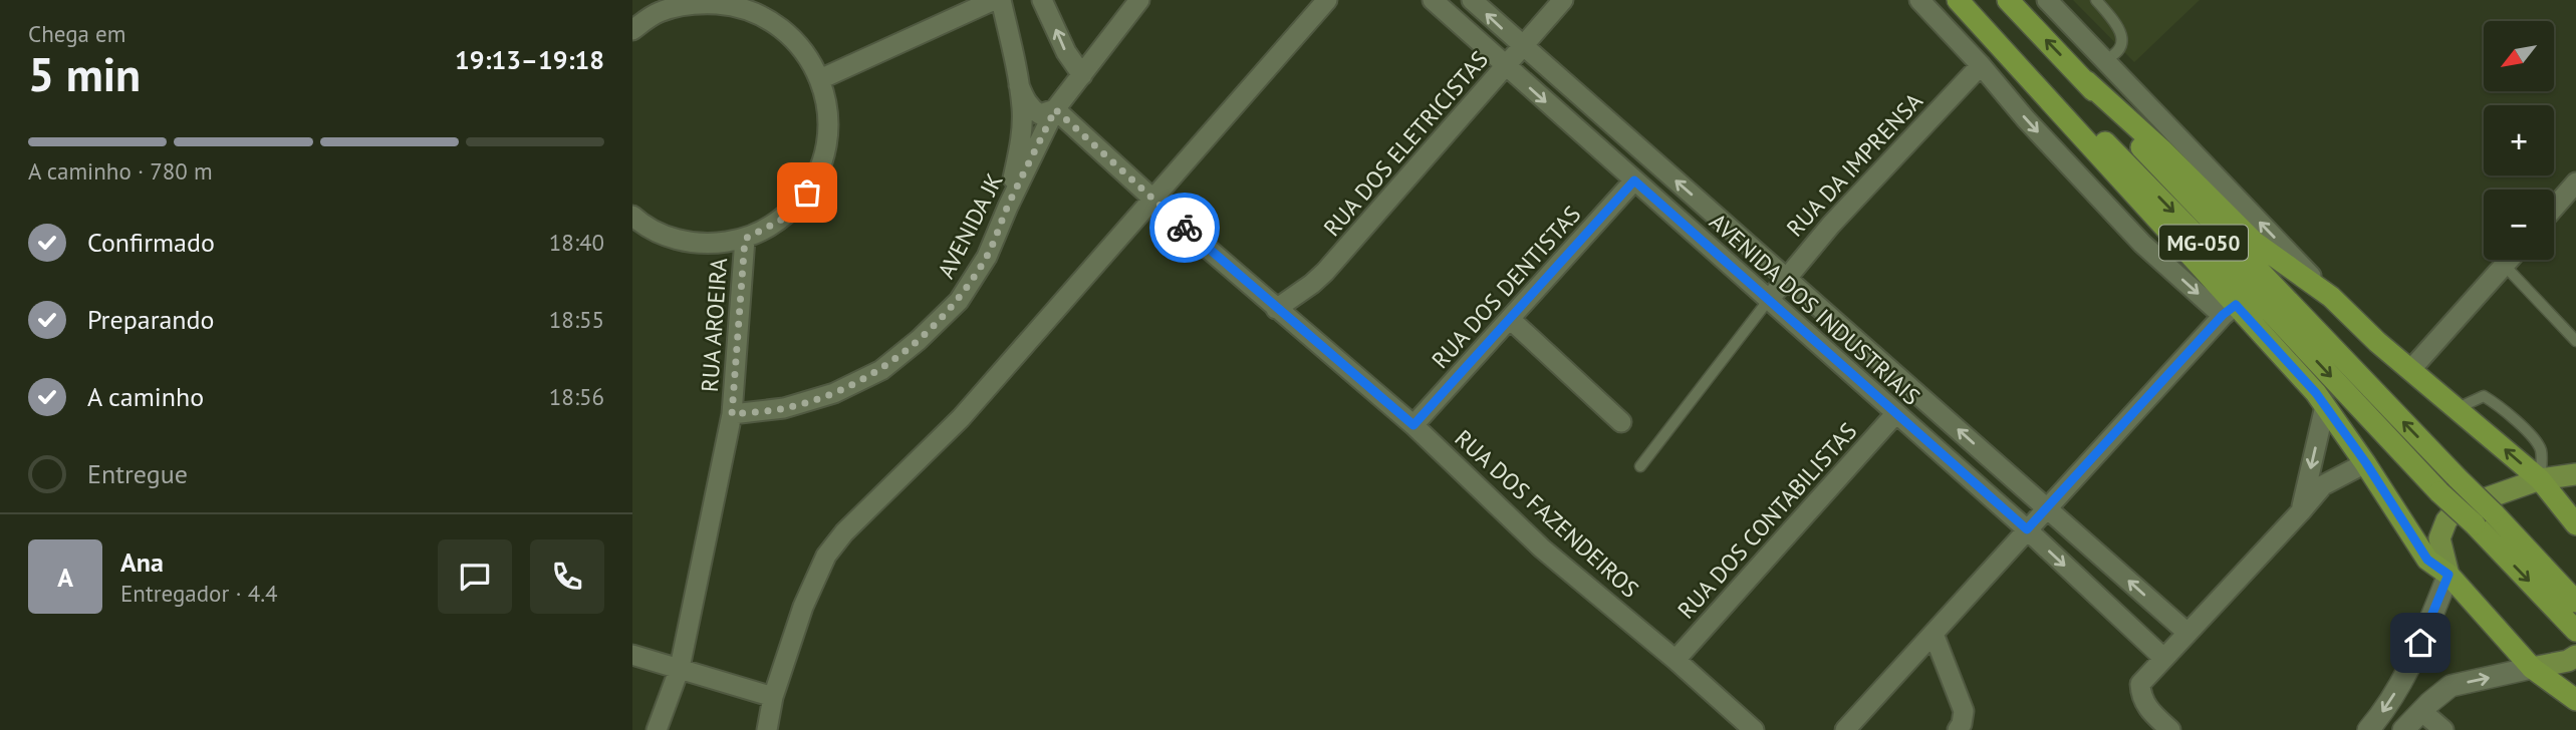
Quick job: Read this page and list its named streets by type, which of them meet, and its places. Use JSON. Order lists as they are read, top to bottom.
{
  "streets": {
    "highway": ["MG-050"],
    "street": [
      "RUA DOS ELETRICISTAS",
      "RUA DA IMPRENSA",
      "AVENIDA JK",
      "RUA DOS DENTISTAS",
      "AVENIDA DOS INDUSTRIAIS",
      "RUA AROEIRA",
      "RUA DOS FAZENDEIROS",
      "RUA DOS CONTABILISTAS"
    ]
  },
  "crossings": [
    ["RUA DOS ELETRICISTAS", "AVENIDA DOS INDUSTRIAIS"],
    ["RUA DOS ELETRICISTAS", "RUA DOS FAZENDEIROS"],
    ["RUA DA IMPRENSA", "AVENIDA DOS INDUSTRIAIS"],
    ["AVENIDA JK", "RUA AROEIRA"],
    ["AVENIDA JK", "RUA DOS FAZENDEIROS"],
    ["RUA DOS DENTISTAS", "AVENIDA DOS INDUSTRIAIS"],
    ["RUA DOS DENTISTAS", "RUA DOS FAZENDEIROS"],
    ["AVENIDA DOS INDUSTRIAIS", "RUA DOS CONTABILISTAS"],
    ["RUA DOS FAZENDEIROS", "RUA DOS CONTABILISTAS"]
  ],
  "north": "bottom left",
  "page": {
    "heading": ["5 min", "Chega em", "19:13–19:18"],
    "panel": ["Ana", "Entregador · 4.4"],
    "map_buttons": ["+", "−"],
    "bar": "A caminho · 780 m",
    "list": [
      ["Confirmado", "18:40"],
      ["Preparando", "18:55"],
      ["A caminho", "18:56"],
      "Entregue"
    ],
    "round": "A"
  }
}
